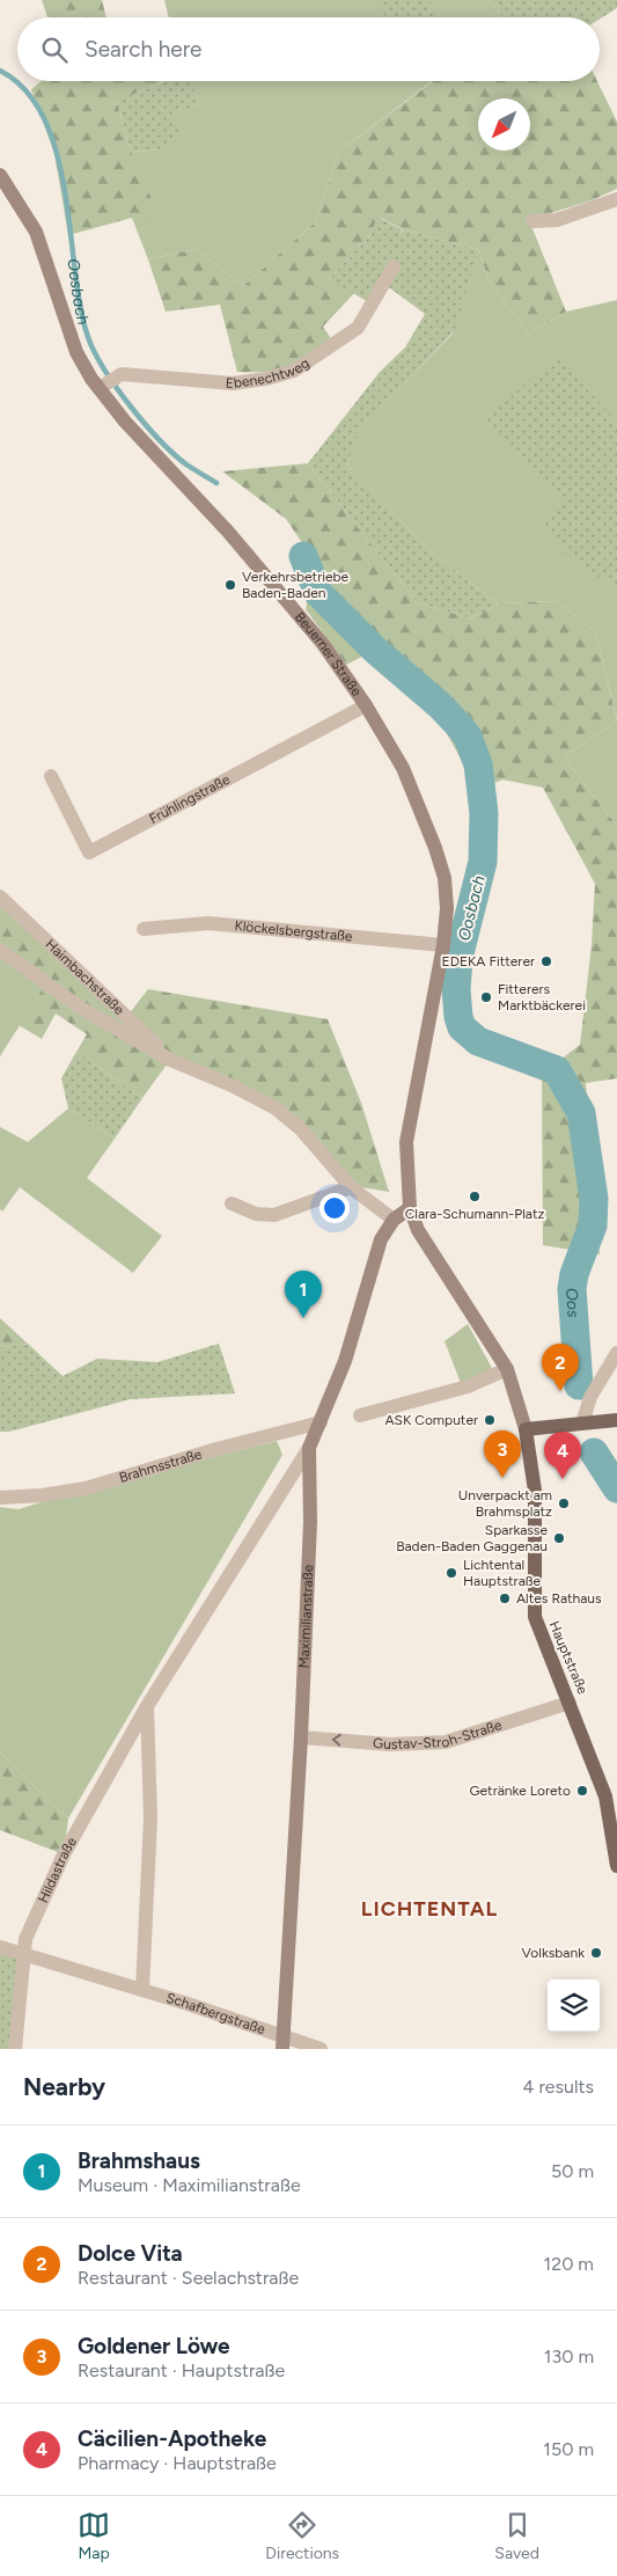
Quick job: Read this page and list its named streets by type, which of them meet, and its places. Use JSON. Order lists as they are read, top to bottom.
{
  "streets": {
    "main road": ["Beuerner Straße", "Maximilianstraße", "Hauptstraße"],
    "street": [
      "Ebenechtweg",
      "Frühlingstraße",
      "Klöckelsbergstraße",
      "Haimbachstraße",
      "Brahmsstraße",
      "Gustav-Stroh-Straße",
      "Hildastraße",
      "Schafbergstraße"
    ]
  },
  "crossings": [
    ["Ebenechtweg", "Beuerner Straße"],
    ["Beuerner Straße", "Frühlingstraße"],
    ["Beuerner Straße", "Klöckelsbergstraße"],
    ["Beuerner Straße", "Maximilianstraße"],
    ["Beuerner Straße", "Hauptstraße"],
    ["Haimbachstraße", "Maximilianstraße"],
    ["Brahmsstraße", "Maximilianstraße"],
    ["Maximilianstraße", "Hauptstraße"],
    ["Maximilianstraße", "Gustav-Stroh-Straße"],
    ["Maximilianstraße", "Hildastraße"],
    ["Maximilianstraße", "Schafbergstraße"],
    ["Hauptstraße", "Gustav-Stroh-Straße"],
    ["Hildastraße", "Schafbergstraße"]
  ],
  "one_way": ["Gustav-Stroh-Straße"],
  "districts": ["LICHTENTAL"],
  "water": ["Oosbach", "Oos"],
  "places": [
    "Verkehrsbetriebe Baden-Baden",
    "EDEKA Fitterer",
    "Fitterers Marktbäckerei",
    "Clara-Schumann-Platz",
    "ASK Computer",
    "Unverpackt am Brahmsplatz",
    "Sparkasse Baden-Baden Gaggenau",
    "Lichtental Hauptstraße",
    "Altes Rathaus",
    "Getränke Loreto",
    "Volksbank"
  ],
  "north": "bottom left",
  "page": {
    "search": "Search here",
    "pins": [
      "1",
      "2",
      "3",
      "4"
    ],
    "heading": ["Nearby", "4 results"],
    "list": [
      {
        "mark": "1",
        "name": "Brahmshaus",
        "note": "Museum · Maximilianstraße",
        "value": "50 m"
      },
      {
        "mark": "2",
        "name": "Dolce Vita",
        "note": "Restaurant · Seelachstraße",
        "value": "120 m"
      },
      {
        "mark": "3",
        "name": "Goldener Löwe",
        "note": "Restaurant · Hauptstraße",
        "value": "130 m"
      },
      {
        "mark": "4",
        "name": "Cäcilien-Apotheke",
        "note": "Pharmacy · Hauptstraße",
        "value": "150 m"
      }
    ],
    "nav": ["Map", "Directions", "Saved"]
  }
}
